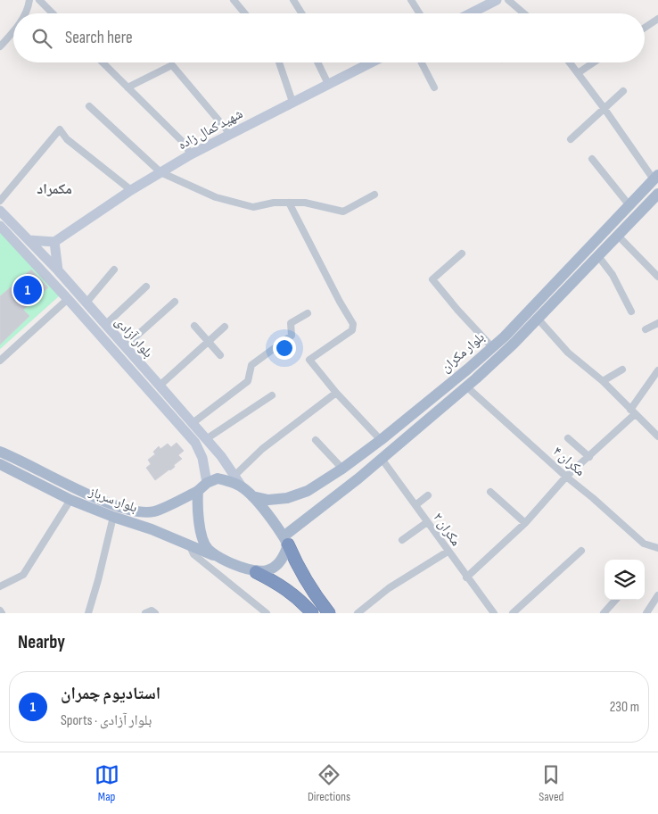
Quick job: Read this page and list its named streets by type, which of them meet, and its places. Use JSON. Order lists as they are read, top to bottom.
{
  "streets": {
    "main road": [
      "شهید کمال زاده",
      "بلوار آزادی",
      "بلوار مکران",
      "بلوار سرباز"
    ],
    "street": ["مکران ۴", "مکران ۲"]
  },
  "crossings": [
    ["بلوار آزادی", "بلوار مکران"],
    ["بلوار آزادی", "بلوار سرباز"],
    ["بلوار مکران", "مکران ۴"],
    ["بلوار مکران", "بلوار سرباز"],
    ["بلوار مکران", "مکران ۲"]
  ],
  "districts": ["مکمراد"],
  "page": {
    "search": "Search here",
    "pins": "1",
    "heading": "Nearby",
    "list": [
      {
        "mark": "1",
        "name": "استادیوم چمران",
        "note": "Sports · بلوار آزادی",
        "value": "230 m"
      }
    ],
    "nav": ["Map", "Directions", "Saved"]
  }
}
